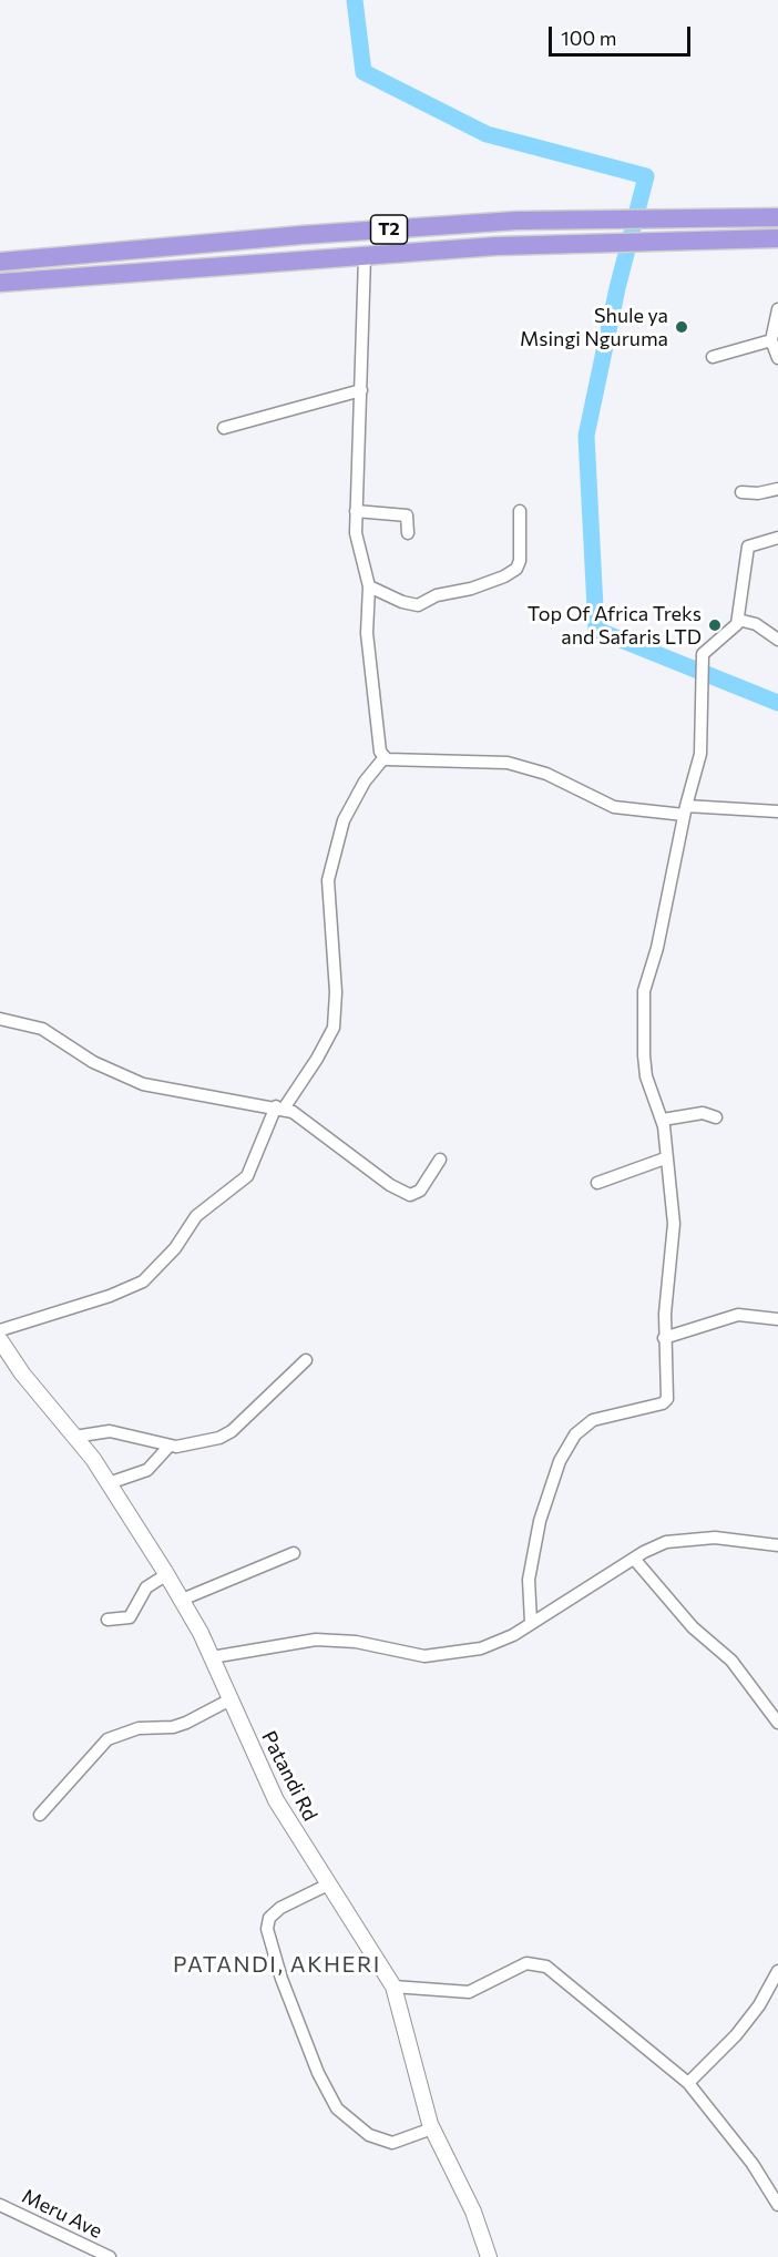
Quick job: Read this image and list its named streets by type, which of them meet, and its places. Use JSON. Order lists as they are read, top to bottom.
{
  "streets": {
    "highway": ["T2"],
    "street": ["Patandi Rd", "Meru Ave"]
  },
  "districts": ["PATANDI, AKHERI"],
  "places": ["Shule ya Msingi Nguruma", "Top Of Africa Treks and Safaris LTD"],
  "scale_bar": "100 m"
}
